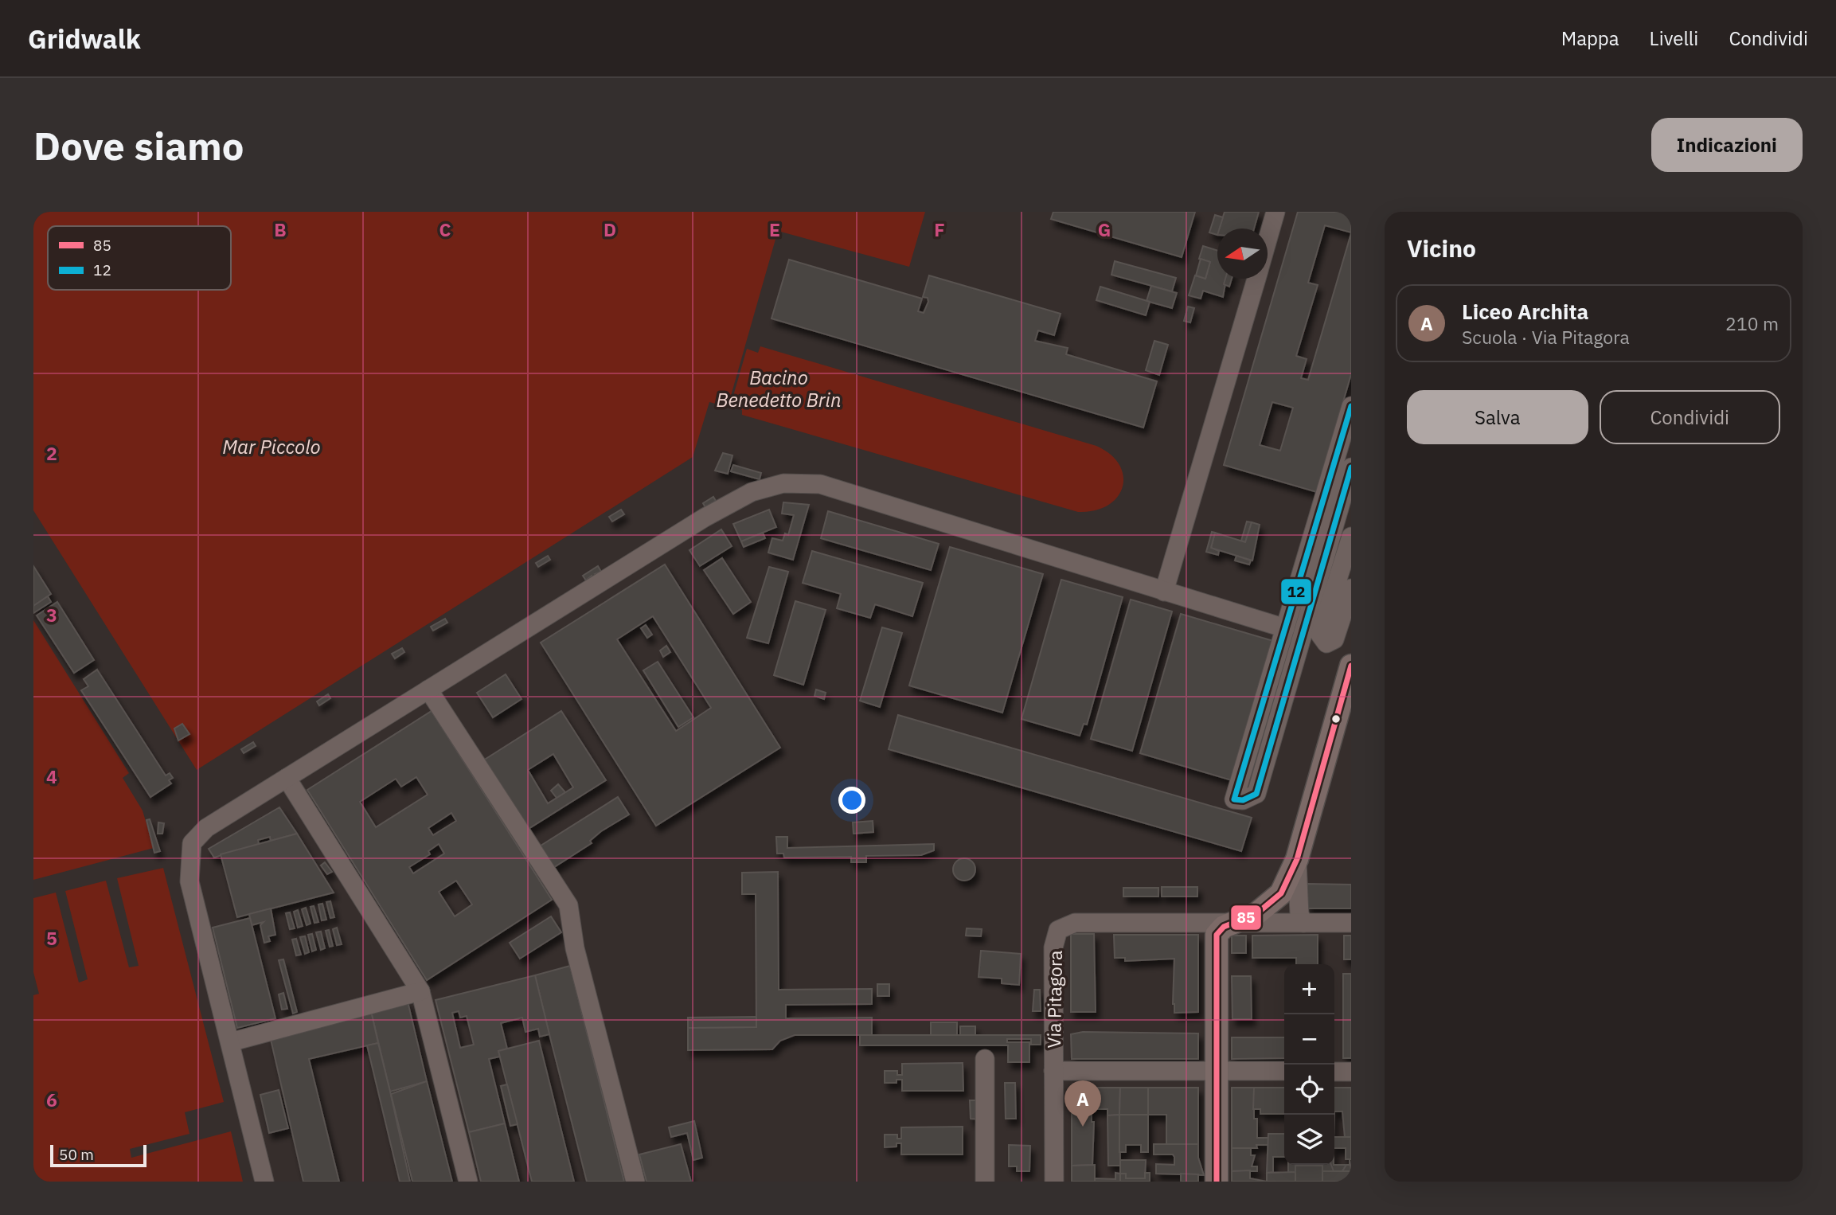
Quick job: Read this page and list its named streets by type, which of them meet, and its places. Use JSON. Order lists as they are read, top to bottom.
{
  "streets": {
    "street": ["Via Pitagora"]
  },
  "water": ["Bacino Benedetto Brin", "Mar Piccolo"],
  "lines": ["transit line 12", "transit line 85"],
  "legend": ["85", "12"],
  "scale_bar": "50 m",
  "north": "left",
  "page": {
    "header": "Gridwalk",
    "nav": ["Mappa", "Livelli", "Condividi"],
    "buttons": [
      "Indicazioni",
      ["Salva", "Condividi"]
    ],
    "title": "Dove siamo",
    "heading": "Vicino",
    "list": [
      {
        "mark": "A",
        "name": "Liceo Archita",
        "note": "Scuola · Via Pitagora",
        "value": "210 m"
      }
    ],
    "map_buttons": ["+", "−"],
    "pins": "A",
    "scale": "50 m"
  },
  "grid": {
    "columns": [
      "B",
      "C",
      "D",
      "E",
      "F",
      "G"
    ],
    "rows": [
      "2",
      "3",
      "4",
      "5",
      "6"
    ]
  }
}
